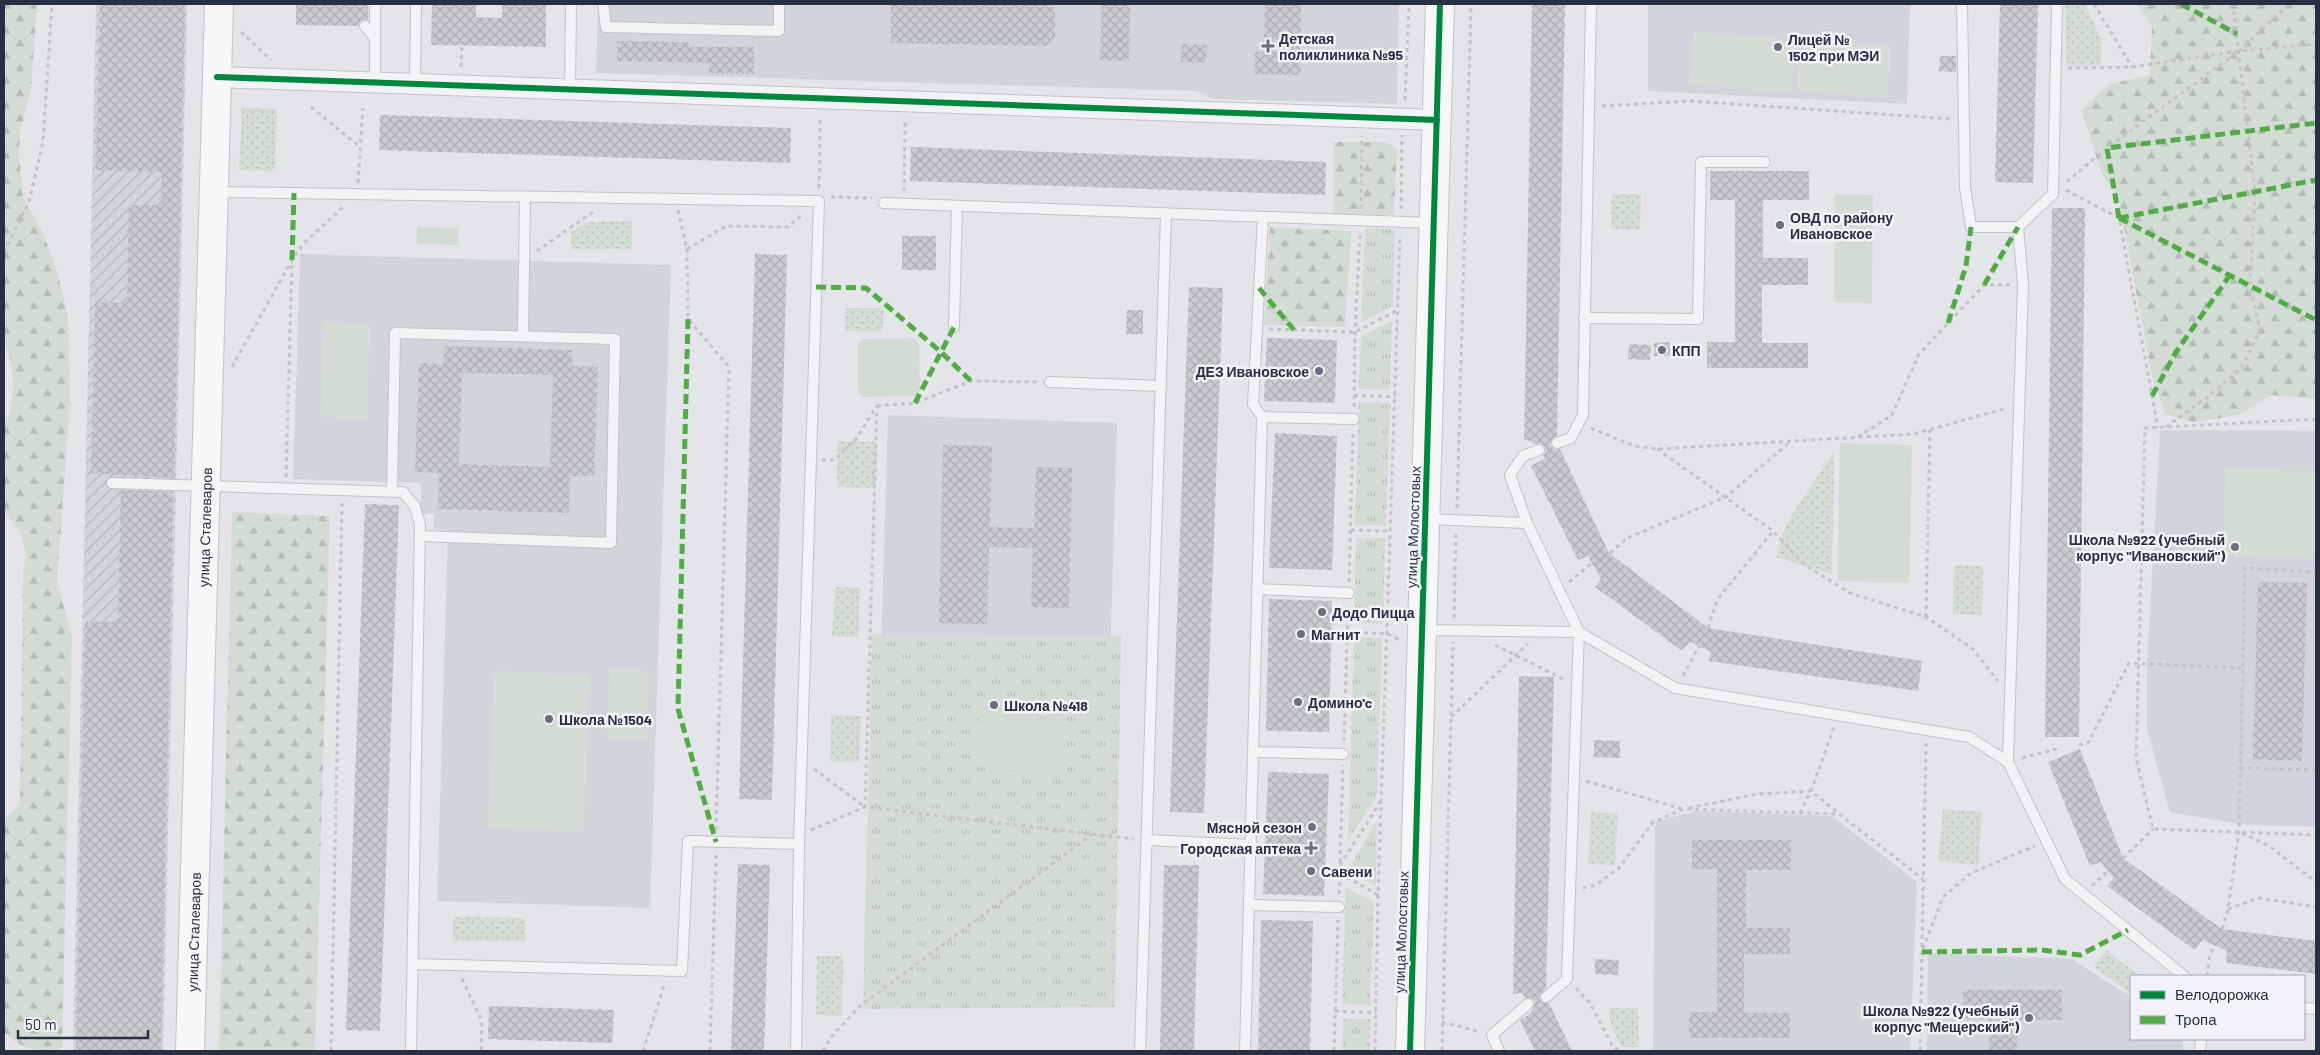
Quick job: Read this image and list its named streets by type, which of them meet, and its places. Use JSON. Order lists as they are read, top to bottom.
{
  "streets": {
    "street": ["улица Сталеваров", "улица Молостовых"]
  },
  "places": {
    "health": ["Детская поликлиника №95", "Городская аптека"],
    "other": [
      "Лицей № 1502 при МЭИ",
      "ОВД по району Ивановское",
      "КПП",
      "ДЕЗ Ивановское",
      "Школа №922 (учебный корпус \"Ивановский\")",
      "Додо Пицца",
      "Магнит",
      "Домино'c",
      "Школа №418",
      "Школа №1504",
      "Мясной сезон",
      "Савени",
      "Школа №922 (учебный корпус \"Мещерский\")"
    ]
  },
  "legend": ["Велодорожка", "Тропа"],
  "scale_bar": "50 m"
}
